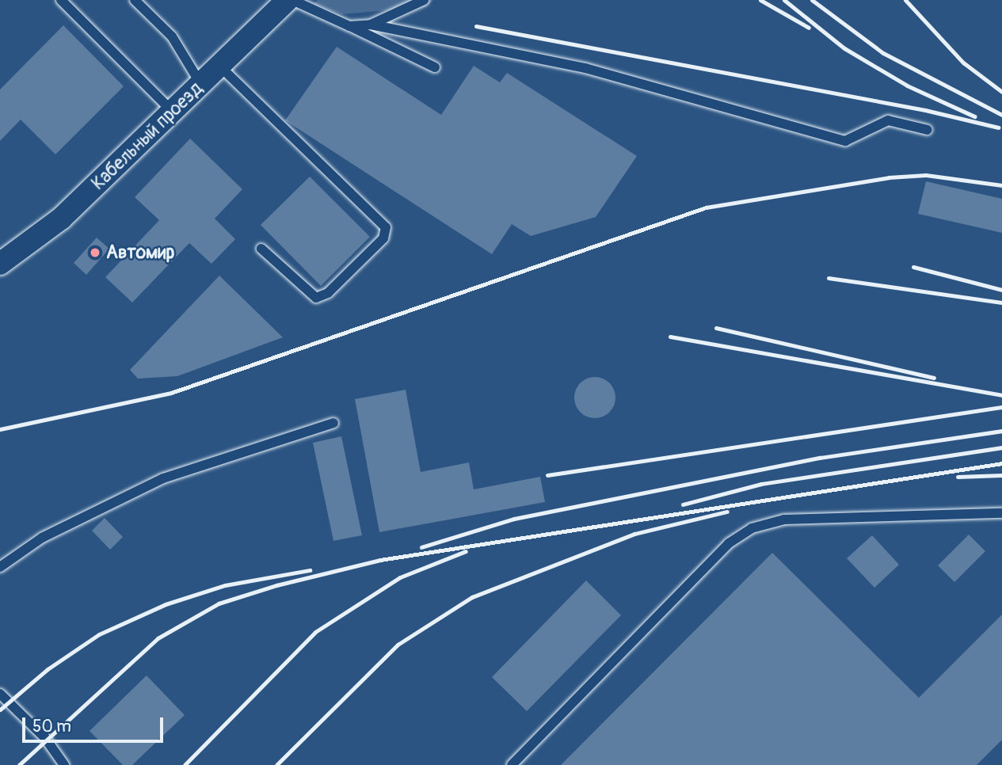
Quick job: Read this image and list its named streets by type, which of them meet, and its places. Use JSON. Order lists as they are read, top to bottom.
{
  "streets": {
    "street": ["Кабельный проезд"]
  },
  "places": ["Автомир"],
  "scale_bar": "50 m"
}
